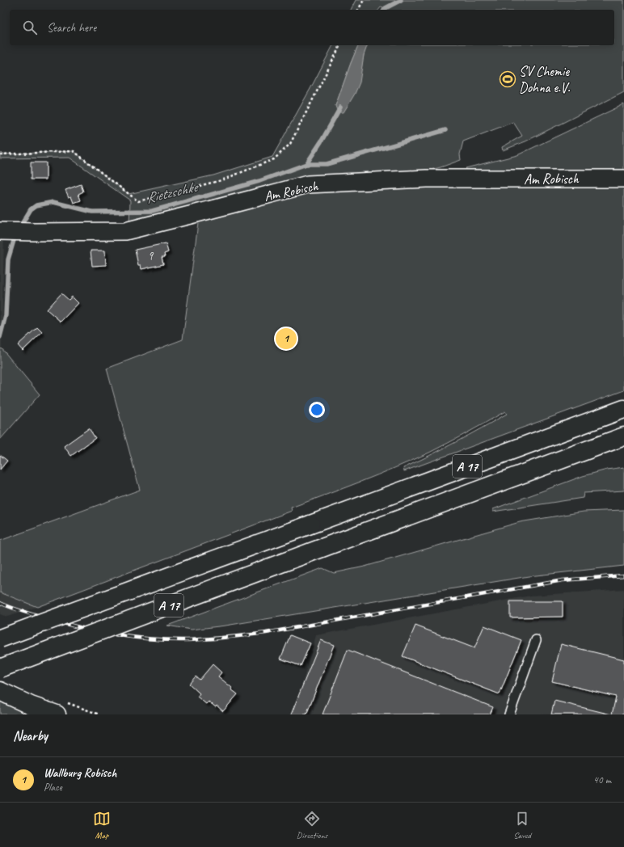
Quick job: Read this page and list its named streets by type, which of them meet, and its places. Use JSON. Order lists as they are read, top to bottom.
{
  "streets": {
    "main road": ["A 17"],
    "street": ["Am Robisch"]
  },
  "water": ["Rietzschke"],
  "places": {
    "sports": ["SV Chemie Dohna e.V."]
  },
  "house_numbers": ["9"],
  "page": {
    "search": "Search here",
    "pins": "1",
    "heading": "Nearby",
    "list": [
      {
        "mark": "1",
        "name": "Wallburg Robisch",
        "note": "Place",
        "value": "40 m"
      }
    ],
    "nav": ["Map", "Directions", "Saved"]
  }
}
